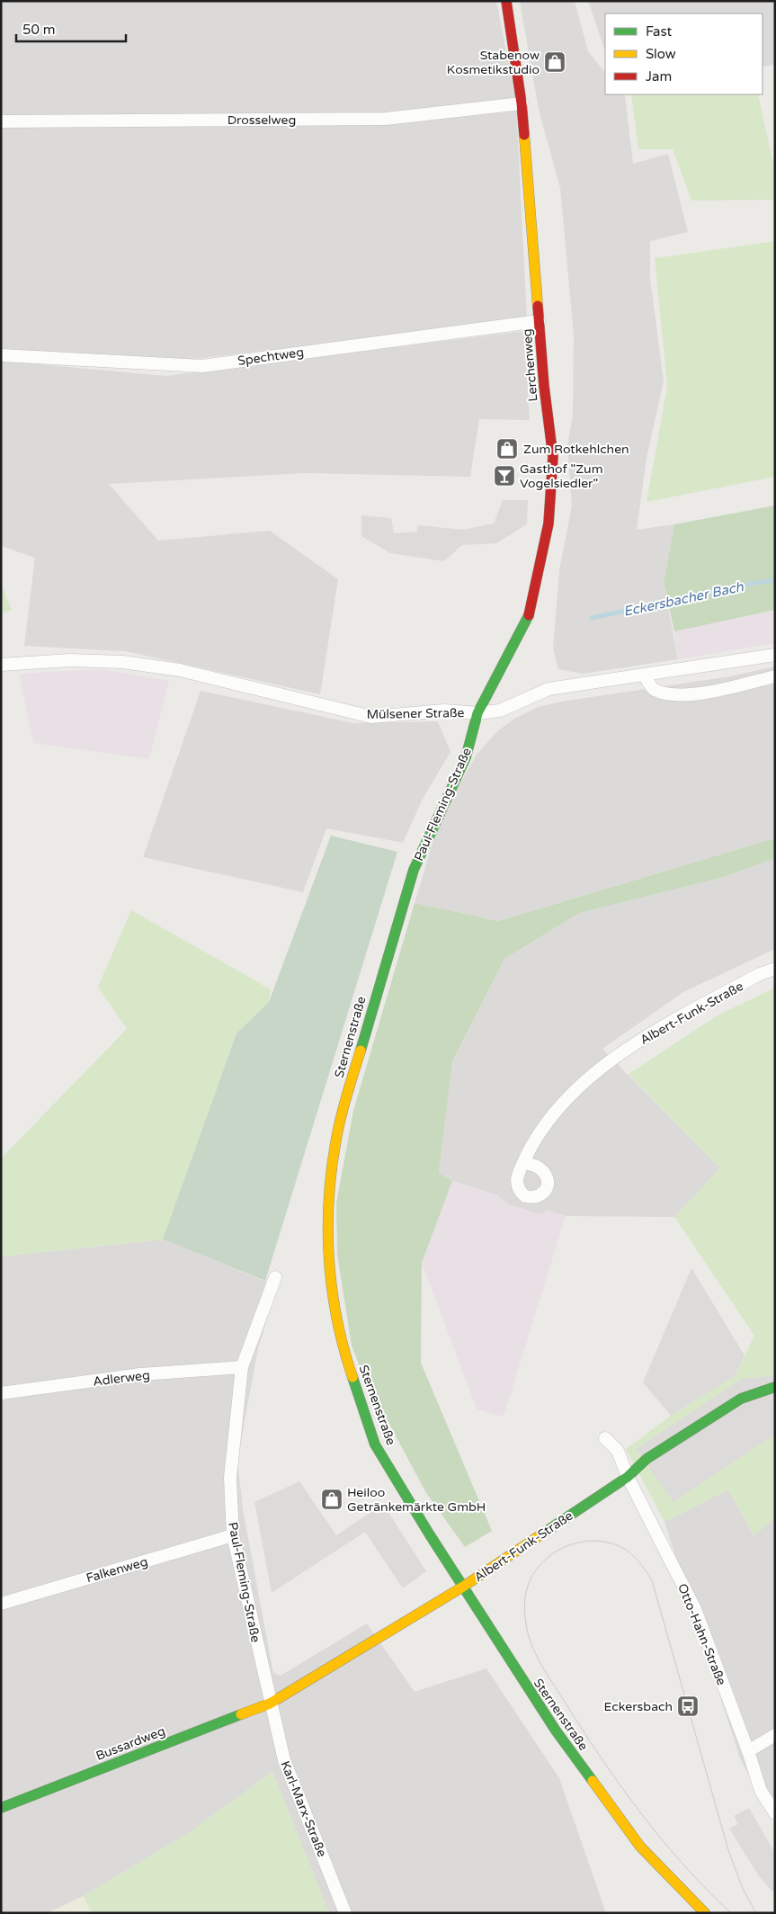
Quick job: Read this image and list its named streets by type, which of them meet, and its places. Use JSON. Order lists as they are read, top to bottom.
{
  "streets": {
    "street": [
      "Drosselweg",
      "Spechtweg",
      "Lerchenweg",
      "Mülsener Straße",
      "Paul-Fleming-Straße",
      "Albert-Funk-Straße",
      "Sternenstraße",
      "Adlerweg",
      "Falkenweg",
      "Otto-Hahn-Straße",
      "Bussardweg",
      "Karl-Marx-Straße"
    ]
  },
  "crossings": [
    ["Drosselweg", "Lerchenweg"],
    ["Spechtweg", "Lerchenweg"],
    ["Lerchenweg", "Mülsener Straße"],
    ["Lerchenweg", "Paul-Fleming-Straße"],
    ["Mülsener Straße", "Paul-Fleming-Straße"],
    ["Paul-Fleming-Straße", "Albert-Funk-Straße"],
    ["Paul-Fleming-Straße", "Sternenstraße"],
    ["Paul-Fleming-Straße", "Adlerweg"],
    ["Paul-Fleming-Straße", "Falkenweg"],
    ["Paul-Fleming-Straße", "Bussardweg"],
    ["Paul-Fleming-Straße", "Karl-Marx-Straße"],
    ["Albert-Funk-Straße", "Sternenstraße"],
    ["Albert-Funk-Straße", "Otto-Hahn-Straße"],
    ["Albert-Funk-Straße", "Bussardweg"],
    ["Albert-Funk-Straße", "Karl-Marx-Straße"],
    ["Bussardweg", "Karl-Marx-Straße"]
  ],
  "water": ["Eckersbacher Bach"],
  "places": {
    "shop": ["Stabenow Kosmetikstudio", "Zum Rotkehlchen", "Heiloo Getränkemärkte GmbH"],
    "bar": ["Gasthof \"Zum Vogelsiedler\""],
    "bus stop": ["Eckersbach"]
  },
  "legend": ["Fast", "Slow", "Jam"],
  "scale_bar": "50 m"
}
